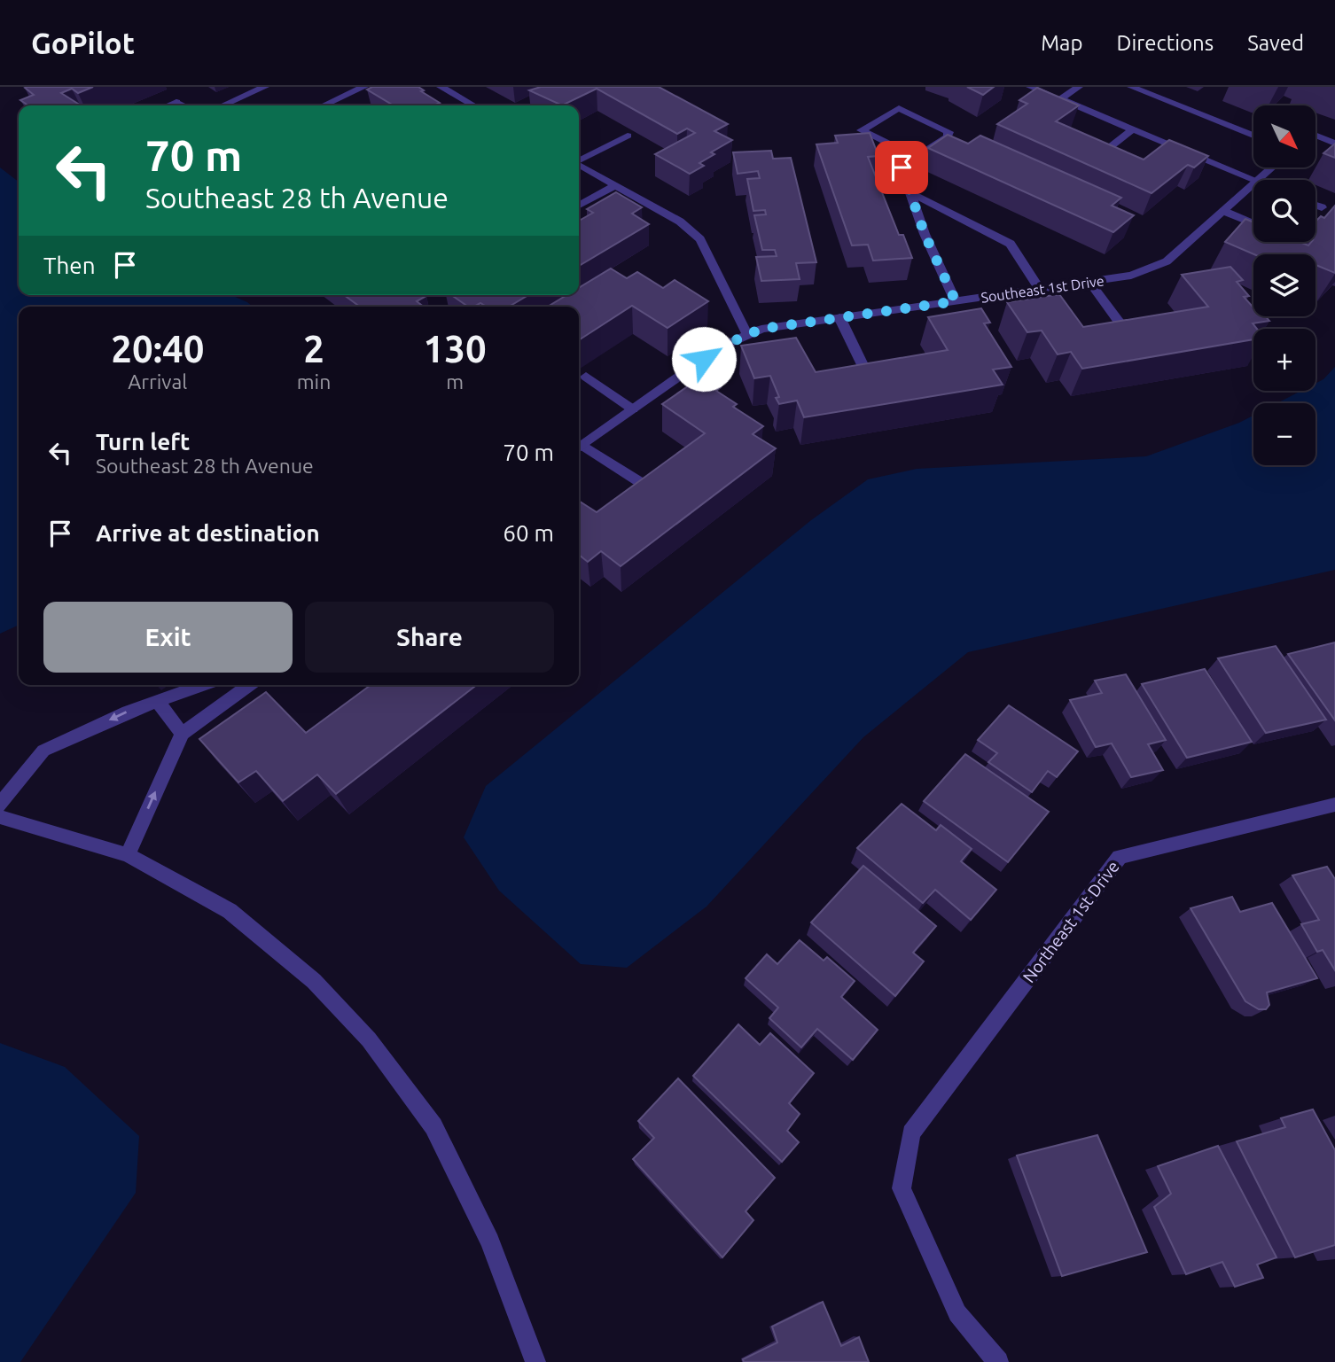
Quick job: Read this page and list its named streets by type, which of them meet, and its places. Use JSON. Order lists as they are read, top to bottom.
{
  "streets": {
    "street": ["Southeast 1st Drive", "Northeast 1st Drive"]
  },
  "north": "bottom right",
  "page": {
    "header": "GoPilot",
    "nav": ["Map", "Directions", "Saved"],
    "map_buttons": ["+", "−"],
    "turn": ["70 m", "Southeast 28 th Avenue"],
    "then": "Then",
    "eta": [
      "20:40",
      "Arrival",
      "2",
      "min",
      "130",
      "m"
    ],
    "list": [
      {
        "name": "Turn left",
        "note": "Southeast 28 th Avenue",
        "value": "70 m"
      },
      {
        "name": "Arrive at destination",
        "value": "60 m"
      }
    ],
    "buttons": ["Exit", "Share"]
  }
}
